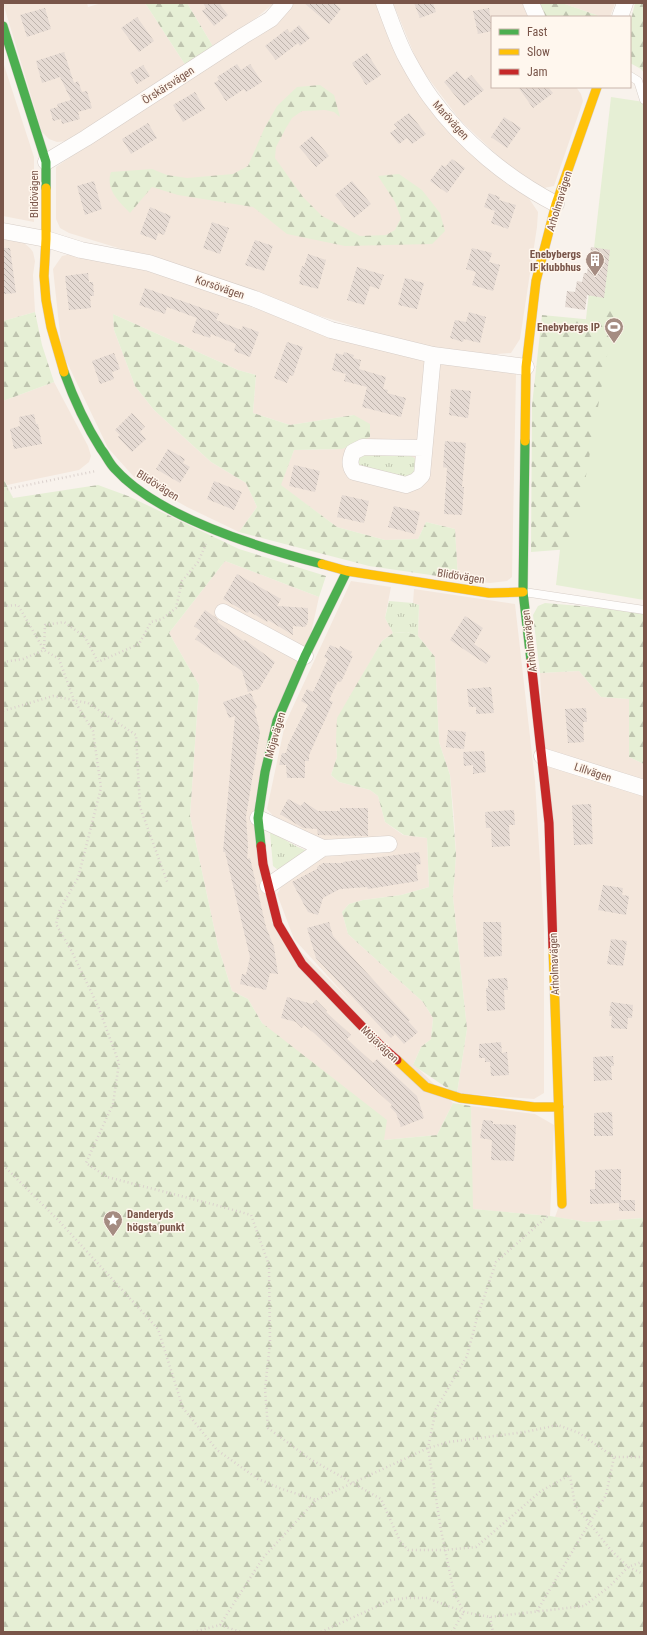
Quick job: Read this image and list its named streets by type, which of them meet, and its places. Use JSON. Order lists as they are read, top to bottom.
{
  "streets": {
    "street": [
      "Örskärsvägen",
      "Marövägen",
      "Blidövägen",
      "Arholmavägen",
      "Korsövägen",
      "Möjavägen",
      "Lillvägen"
    ]
  },
  "crossings": [
    ["Örskärsvägen", "Blidövägen"],
    ["Marövägen", "Arholmavägen"],
    ["Blidövägen", "Arholmavägen"],
    ["Blidövägen", "Korsövägen"],
    ["Blidövägen", "Möjavägen"],
    ["Arholmavägen", "Korsövägen"],
    ["Arholmavägen", "Möjavägen"],
    ["Arholmavägen", "Lillvägen"]
  ],
  "places": {
    "building": ["Enebybergs IF klubbhus"],
    "sports": ["Enebybergs IP"],
    "place": ["Danderyds högsta punkt"]
  },
  "legend": ["Fast", "Slow", "Jam"]
}
